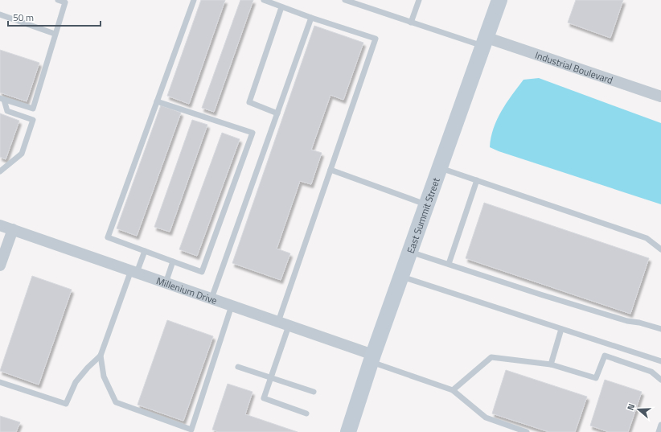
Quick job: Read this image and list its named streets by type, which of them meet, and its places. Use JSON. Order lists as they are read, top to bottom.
{
  "streets": {
    "street": ["Industrial Boulevard", "East Summit Street", "Millenium Drive"]
  },
  "crossings": [
    ["Industrial Boulevard", "East Summit Street"],
    ["East Summit Street", "Millenium Drive"]
  ],
  "scale_bar": "50 m",
  "north": "left"
}
